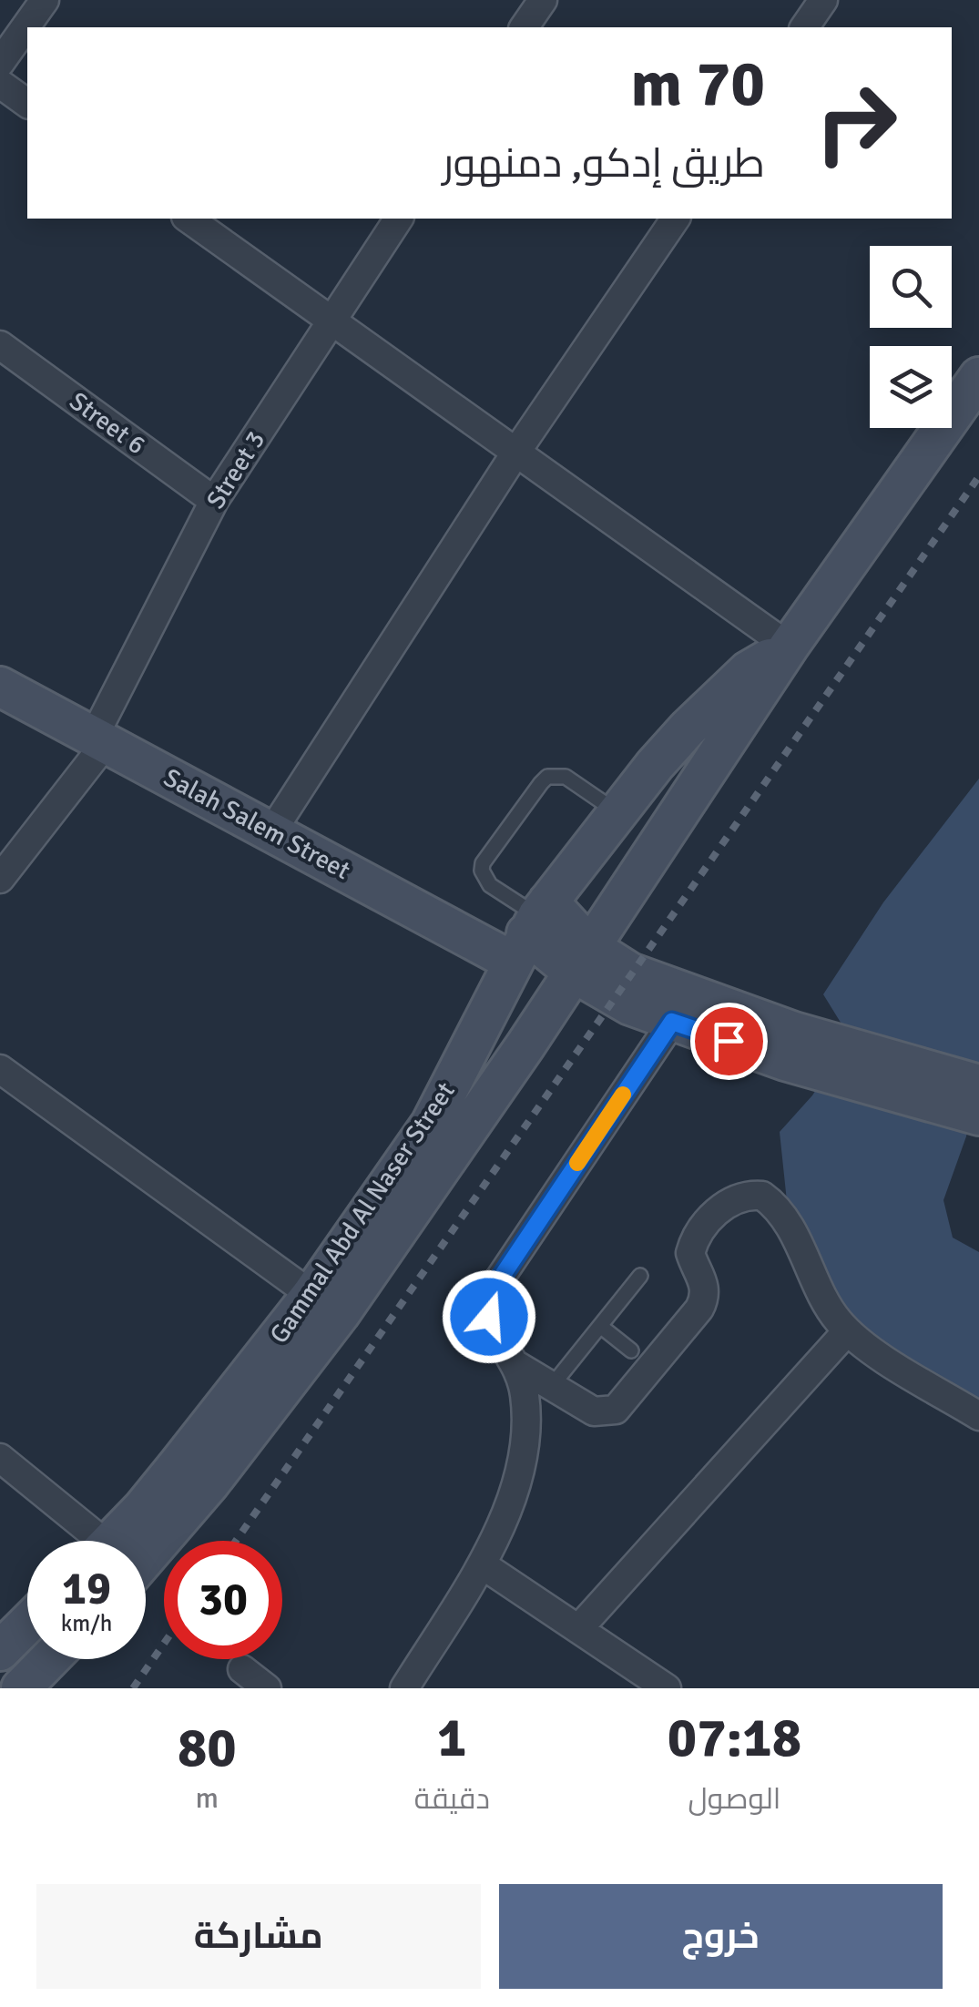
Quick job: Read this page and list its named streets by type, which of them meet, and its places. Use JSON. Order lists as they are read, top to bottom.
{
  "streets": {
    "main road": ["Salah Salem Street", "Gammal Abd Al Naser Street"],
    "street": ["Street 6", "Street 3"]
  },
  "crossings": [
    ["Street 6", "Street 3"],
    ["Street 3", "Salah Salem Street"],
    ["Salah Salem Street", "Gammal Abd Al Naser Street"]
  ],
  "page": {
    "turn": ["70 m", "طريق إدكو, دمنهور"],
    "speed": "19 km/h",
    "limit": "30",
    "eta": [
      "07:18",
      "الوصول",
      "1",
      "دقيقة",
      "80",
      "m"
    ],
    "buttons": ["خروج", "مشاركة"]
  }
}
